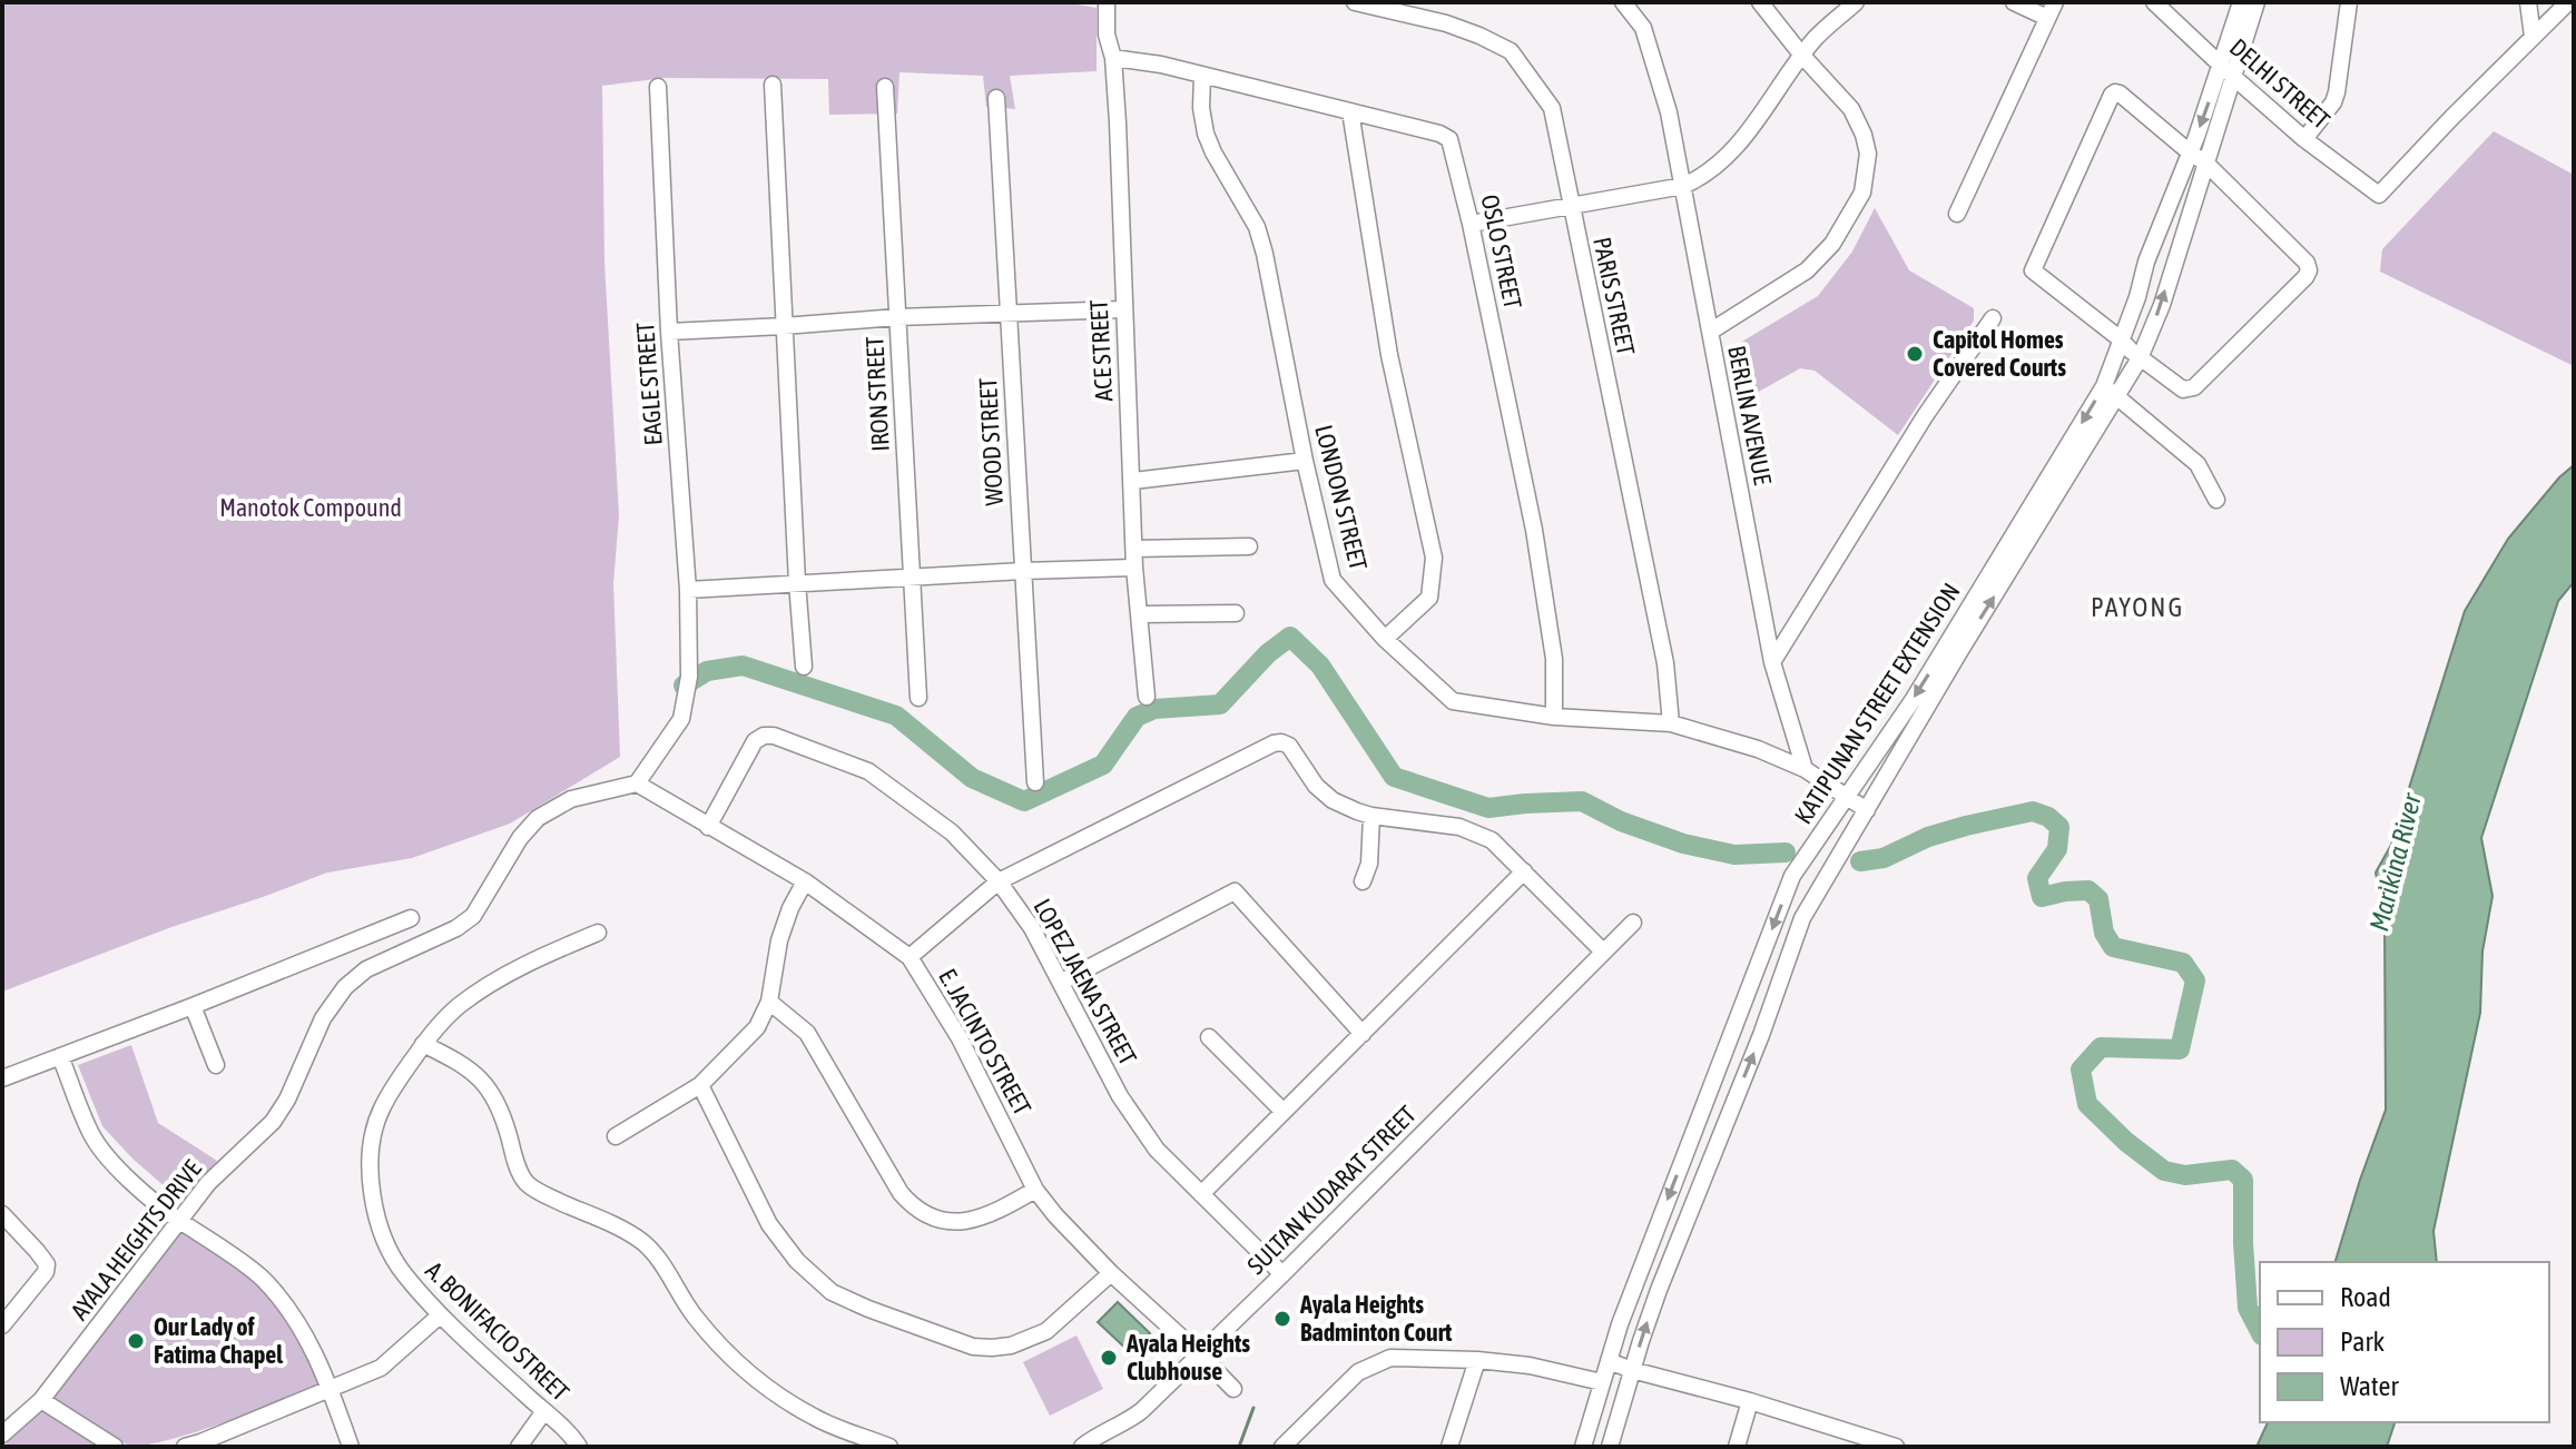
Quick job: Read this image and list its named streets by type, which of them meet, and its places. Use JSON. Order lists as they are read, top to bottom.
{
  "streets": {
    "street": [
      "DELHI STREET",
      "OSLO STREET",
      "PARIS STREET",
      "ACE STREET",
      "EAGLE STREET",
      "IRON STREET",
      "BERLIN AVENUE",
      "WOOD STREET",
      "LONDON STREET",
      "KATIPUNAN STREET EXTENSION",
      "LOPEZ JAENA STREET",
      "E. JACINTO STREET",
      "SULTAN KUDARAT STREET",
      "AYALA HEIGHTS DRIVE",
      "A. BONIFACIO STREET"
    ]
  },
  "crossings": [
    ["DELHI STREET", "KATIPUNAN STREET EXTENSION"],
    ["OSLO STREET", "ACE STREET"],
    ["OSLO STREET", "LONDON STREET"],
    ["PARIS STREET", "LONDON STREET"],
    ["EAGLE STREET", "E. JACINTO STREET"],
    ["EAGLE STREET", "AYALA HEIGHTS DRIVE"],
    ["BERLIN AVENUE", "LONDON STREET"],
    ["LOPEZ JAENA STREET", "E. JACINTO STREET"],
    ["LOPEZ JAENA STREET", "SULTAN KUDARAT STREET"],
    ["E. JACINTO STREET", "SULTAN KUDARAT STREET"],
    ["E. JACINTO STREET", "AYALA HEIGHTS DRIVE"]
  ],
  "districts": ["PAYONG"],
  "water": ["Marikina River"],
  "parks": ["Manotok Compound"],
  "places": [
    "Capitol Homes Covered Courts",
    "Ayala Heights Badminton Court",
    "Our Lady of Fatima Chapel",
    "Ayala Heights Clubhouse"
  ],
  "legend": ["Road", "Park", "Water"]
}
